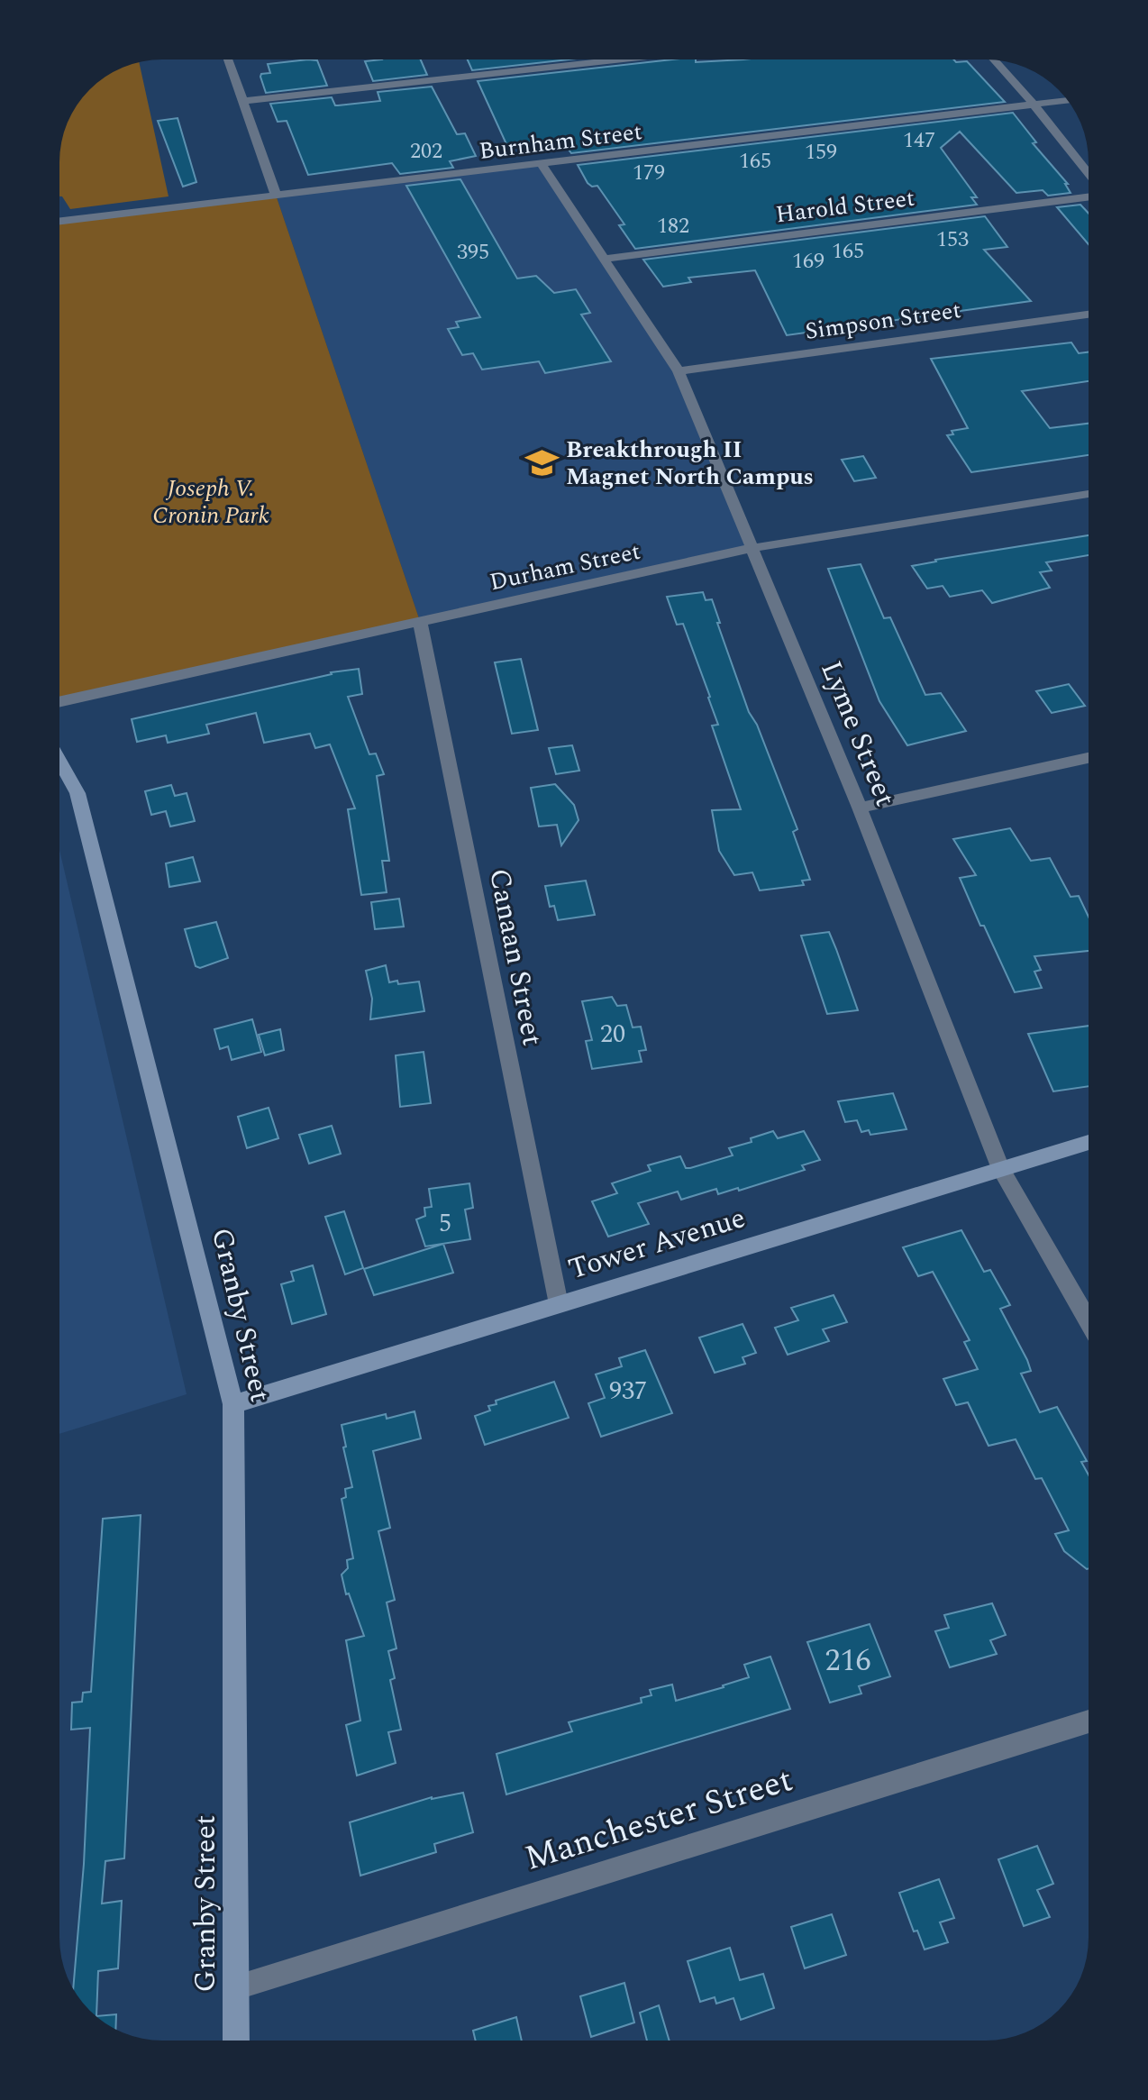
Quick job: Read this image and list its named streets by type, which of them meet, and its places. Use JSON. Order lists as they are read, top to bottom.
{
  "streets": {
    "main road": ["Tower Avenue", "Granby Street"],
    "street": [
      "Burnham Street",
      "Harold Street",
      "Simpson Street",
      "Durham Street",
      "Lyme Street",
      "Canaan Street",
      "Manchester Street"
    ]
  },
  "crossings": [
    ["Burnham Street", "Lyme Street"],
    ["Harold Street", "Lyme Street"],
    ["Simpson Street", "Lyme Street"],
    ["Durham Street", "Lyme Street"],
    ["Durham Street", "Canaan Street"],
    ["Lyme Street", "Tower Avenue"],
    ["Canaan Street", "Tower Avenue"],
    ["Tower Avenue", "Granby Street"],
    ["Granby Street", "Manchester Street"]
  ],
  "parks": ["Joseph V. Cronin Park"],
  "places": {
    "school or university": ["Breakthrough II Magnet North Campus"]
  },
  "house_numbers": [
    "147",
    "202",
    "159",
    "165",
    "179",
    "182",
    "153",
    "165",
    "395",
    "169",
    "20",
    "5",
    "937",
    "216"
  ]
}
